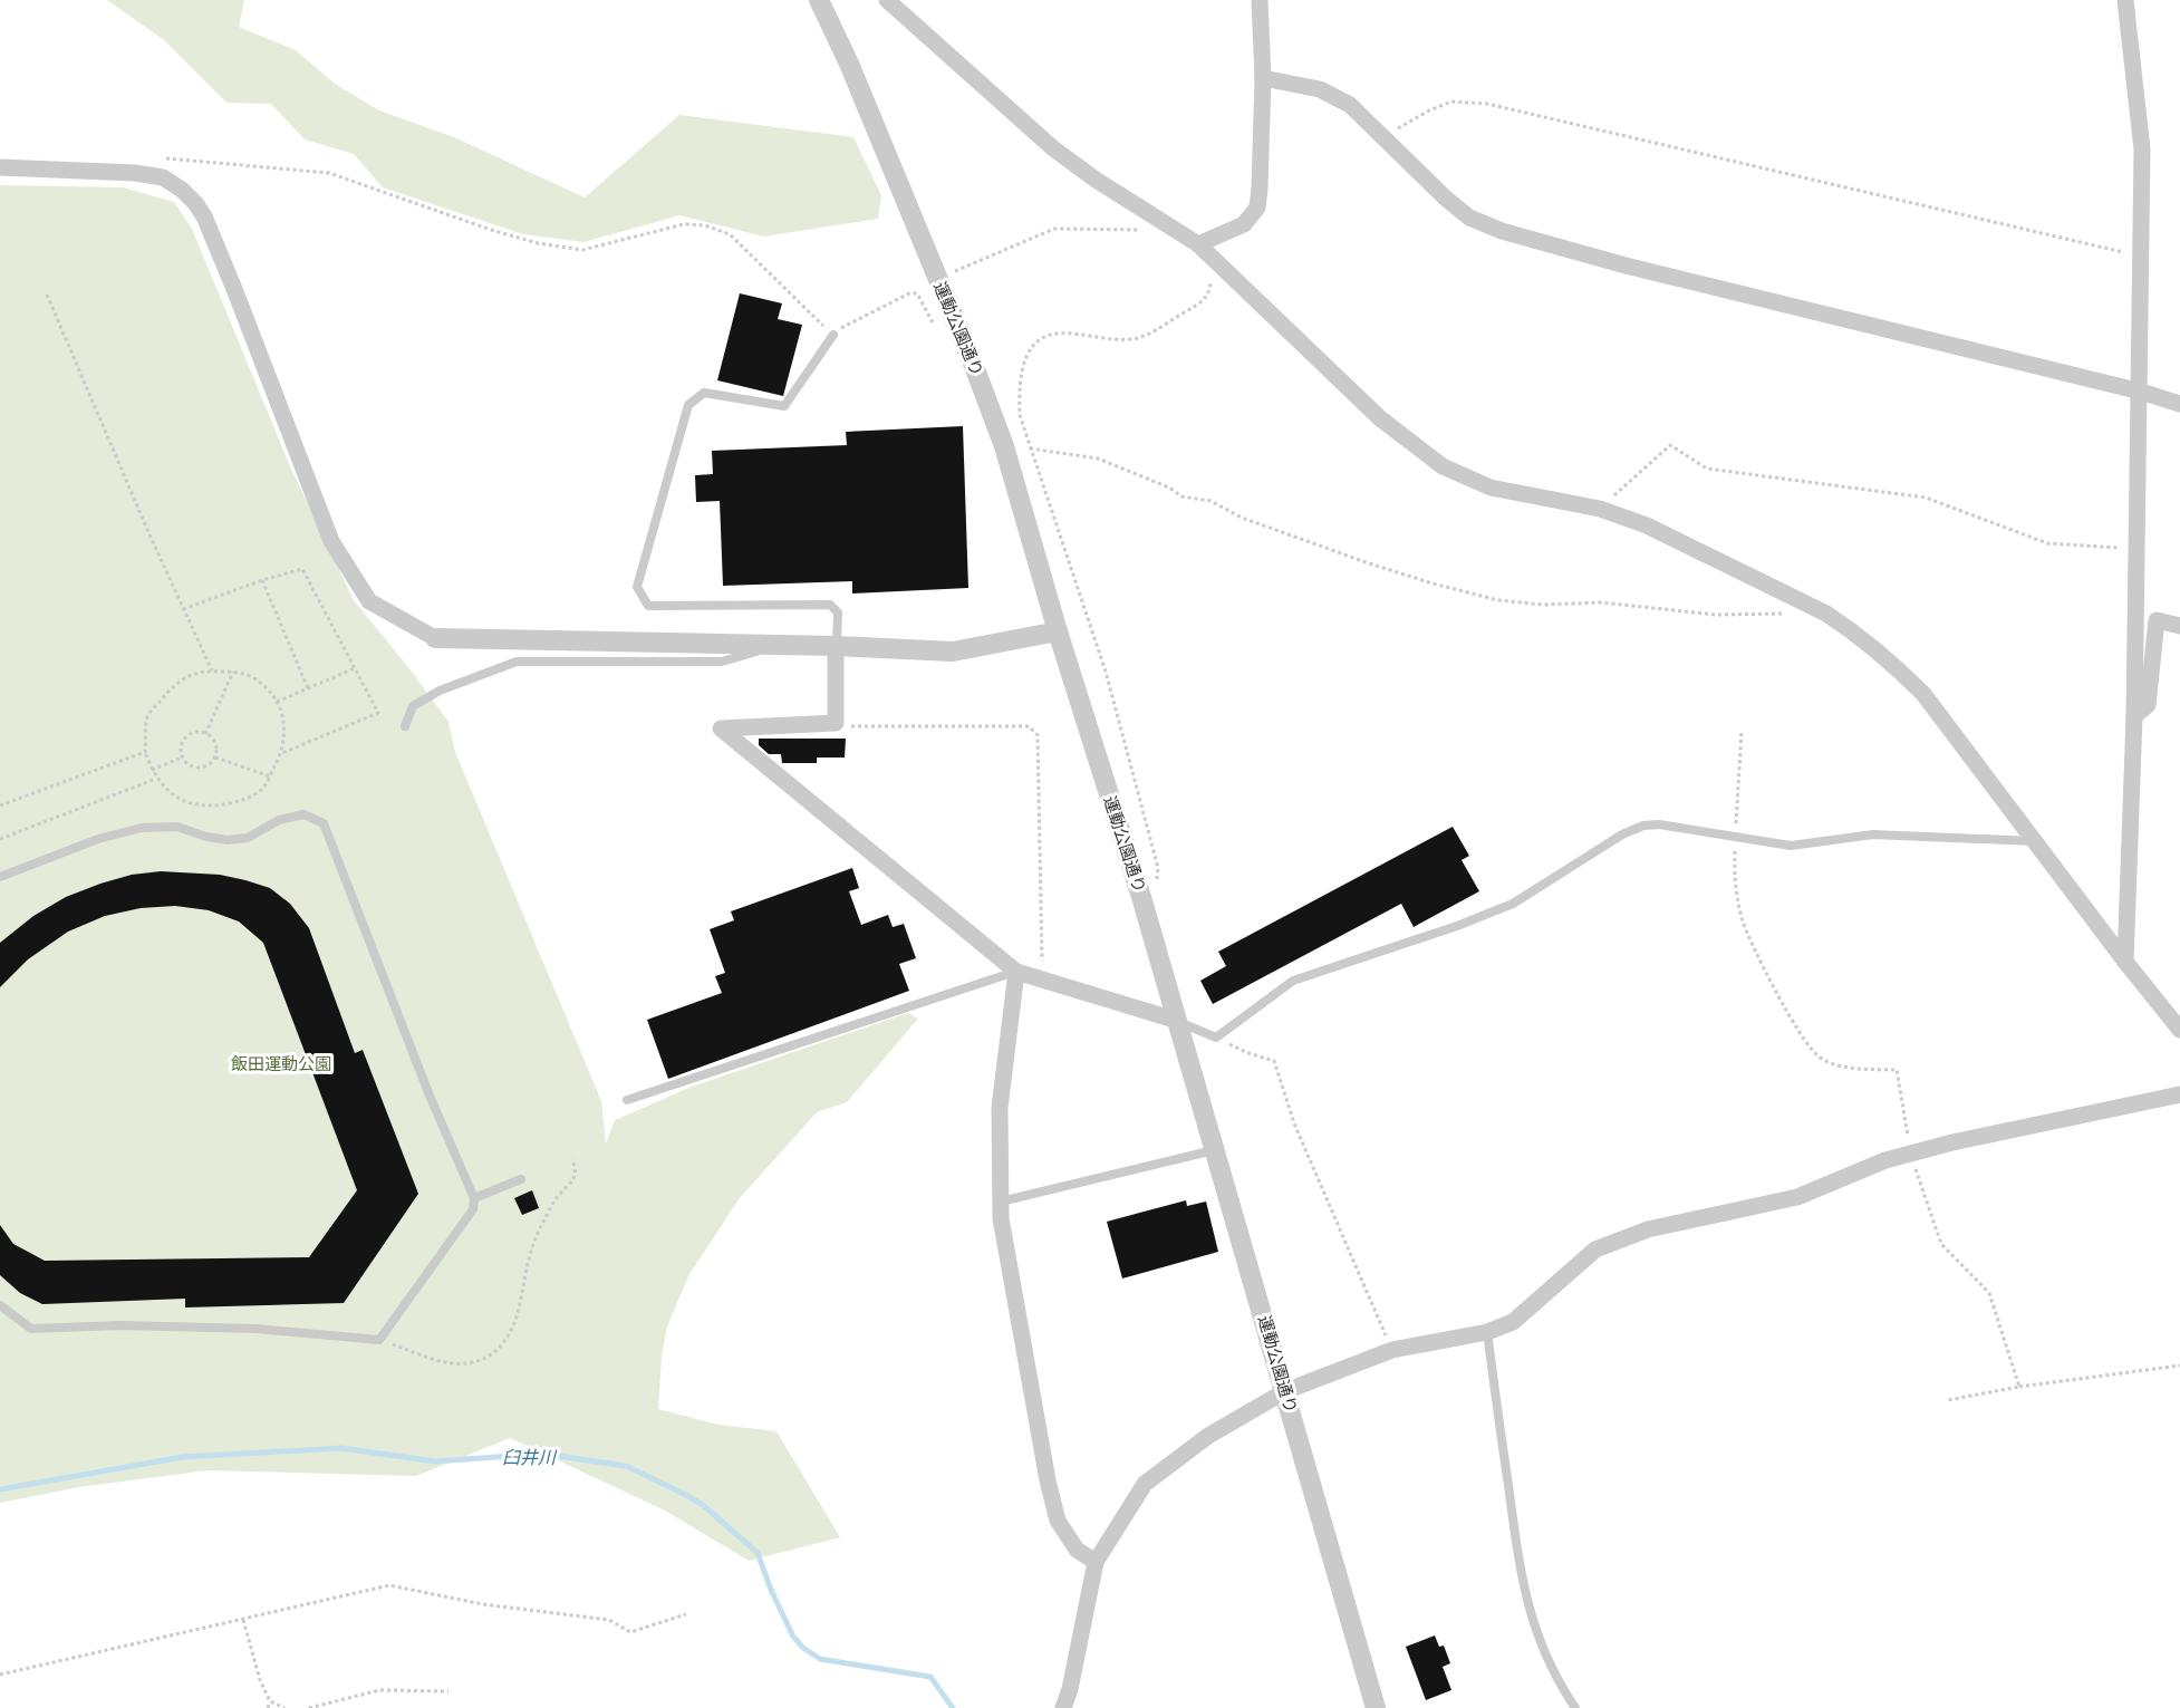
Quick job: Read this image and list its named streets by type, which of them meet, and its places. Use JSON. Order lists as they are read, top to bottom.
{
  "streets": {
    "street": ["運動公園通り"]
  },
  "water": ["臼井川"],
  "parks": ["飯田運動公園"]
}
